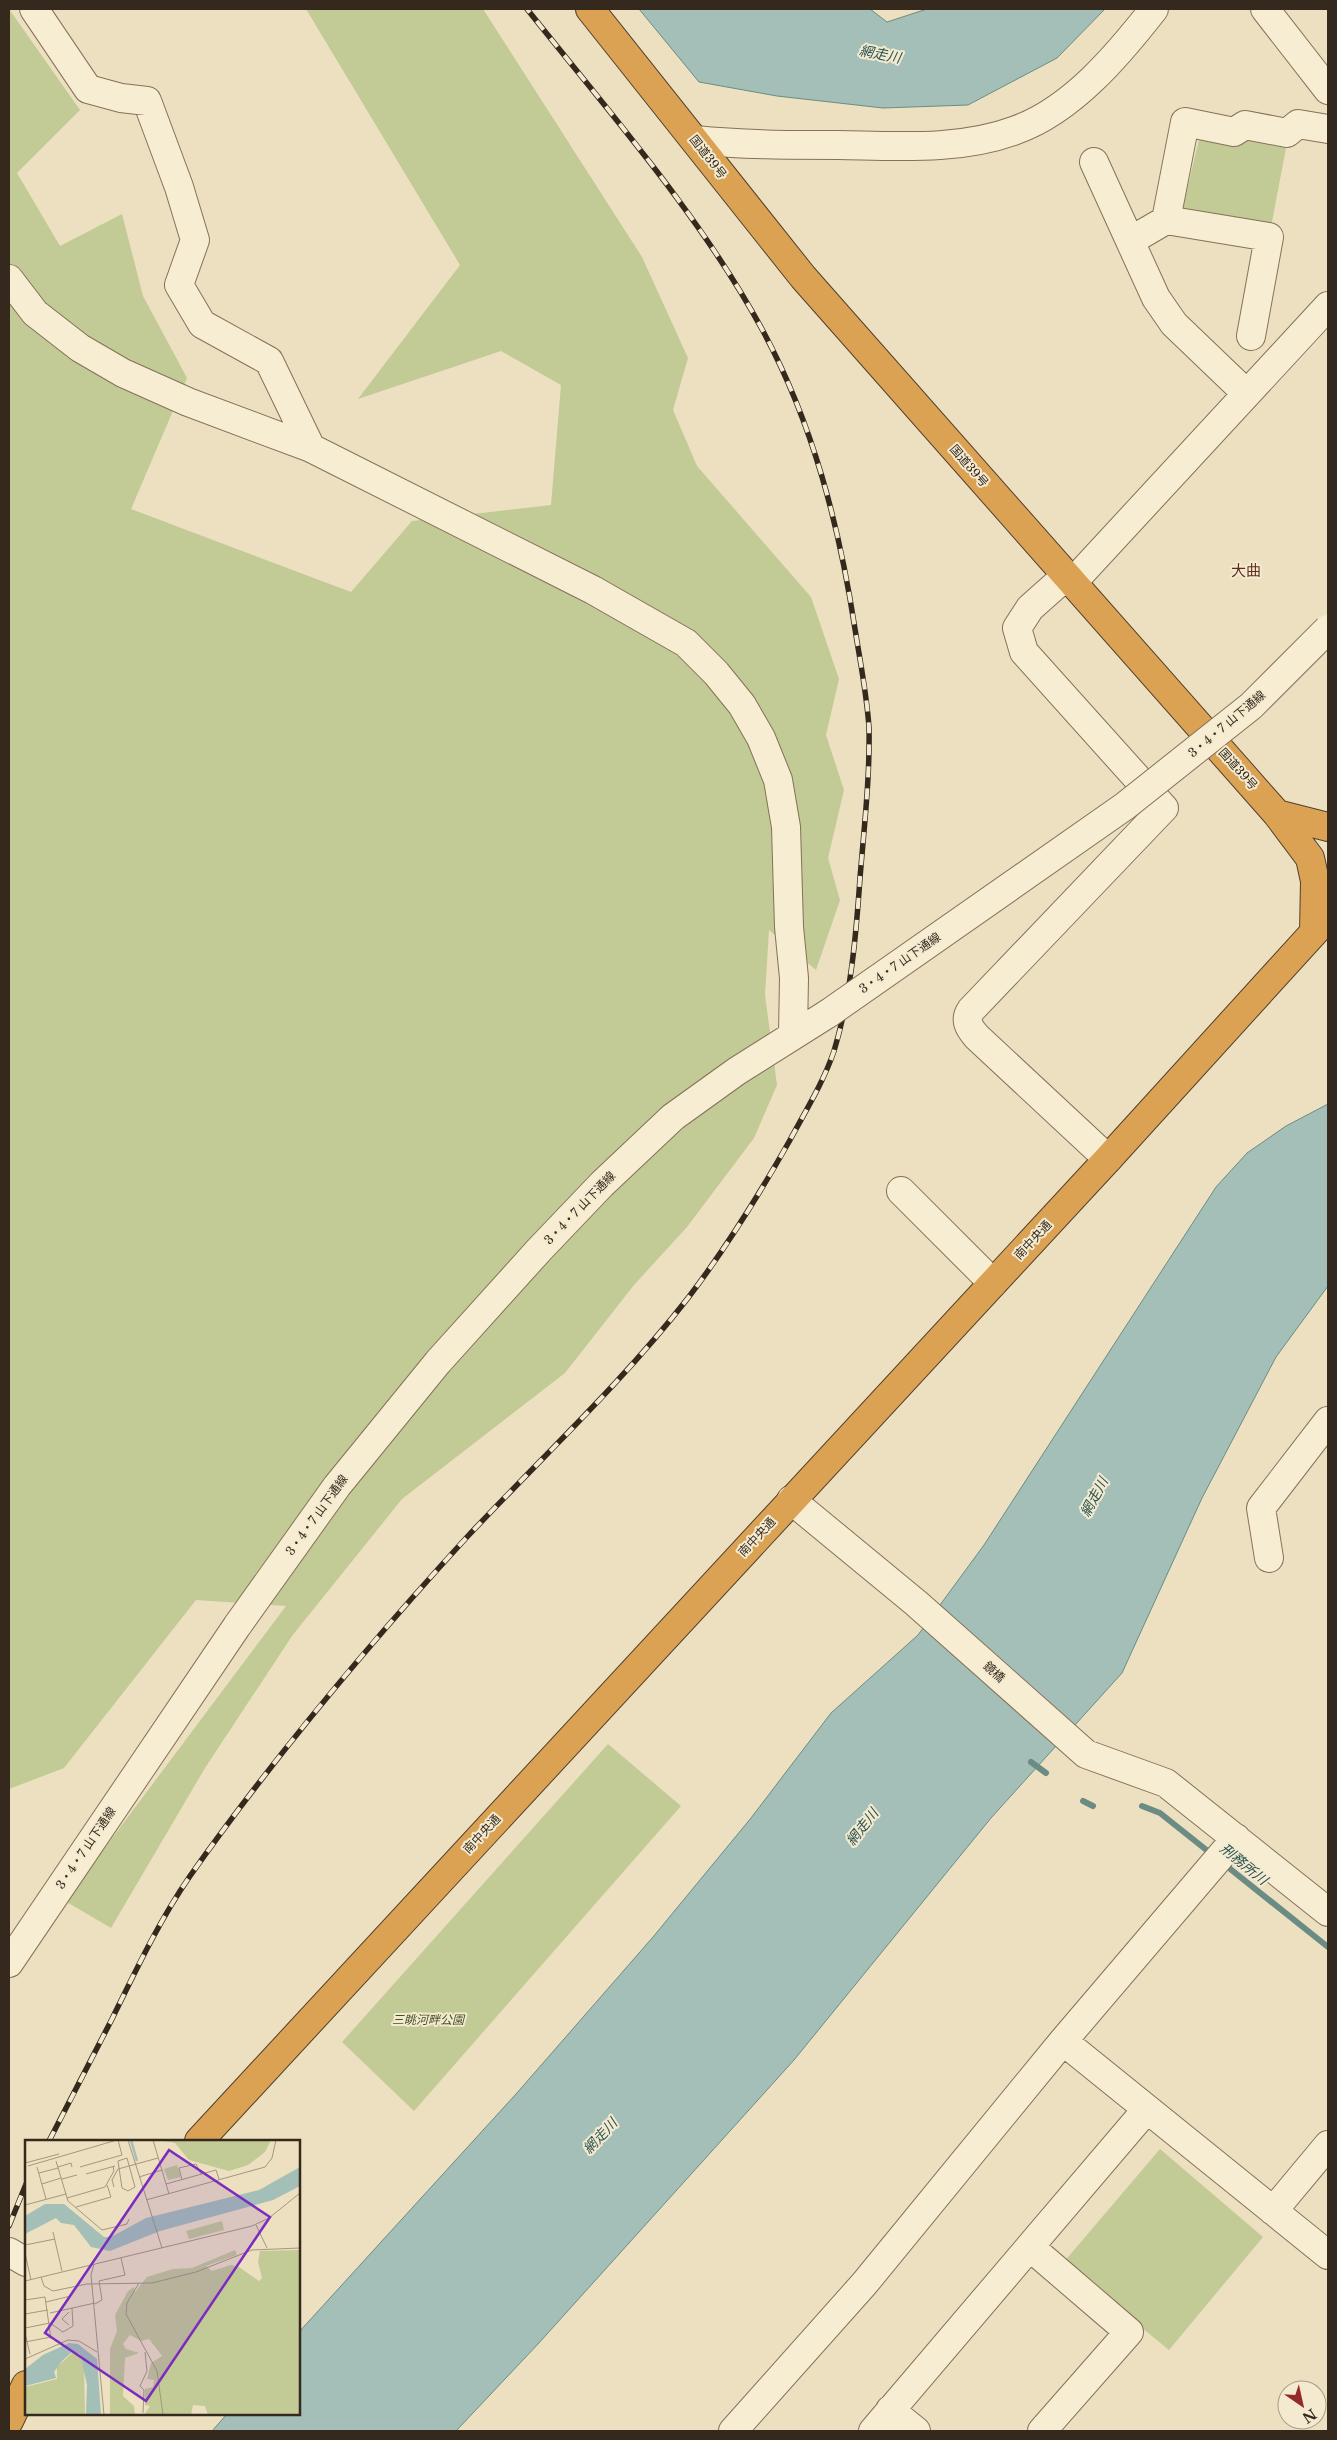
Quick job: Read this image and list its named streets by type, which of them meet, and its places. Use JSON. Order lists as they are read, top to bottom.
{
  "streets": {
    "highway": ["国道39号", "南中央通"],
    "street": ["3・4・7 山下通線", "鏡橋"]
  },
  "crossings": [
    ["国道39号", "南中央通"],
    ["南中央通", "鏡橋"]
  ],
  "districts": ["大曲"],
  "water": ["網走川", "刑務所川"],
  "parks": ["三眺河畔公園"],
  "north": "bottom right"
}
